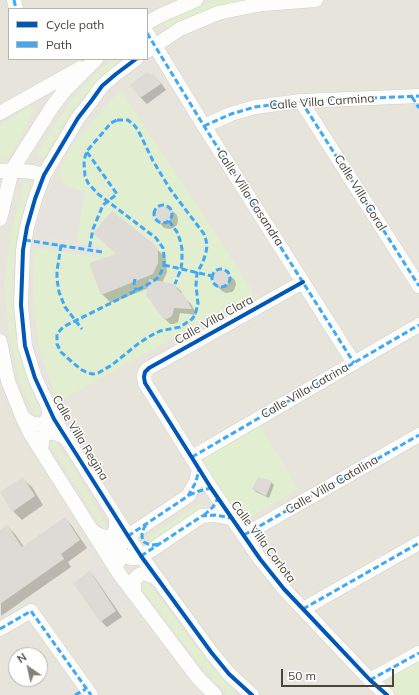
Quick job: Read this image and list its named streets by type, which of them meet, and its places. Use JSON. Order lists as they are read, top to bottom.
{
  "streets": {
    "street": [
      "Calle Villa Carmina",
      "Calle Villa Coral",
      "Calle Villa Casandra",
      "Calle Villa Clara",
      "Calle Villa Catrina",
      "Calle Villa Regina",
      "Calle Villa Catalina",
      "Calle Villa Carlota"
    ]
  },
  "crossings": [
    ["Calle Villa Carmina", "Calle Villa Coral"],
    ["Calle Villa Carmina", "Calle Villa Casandra"],
    ["Calle Villa Casandra", "Calle Villa Clara"],
    ["Calle Villa Casandra", "Calle Villa Catrina"],
    ["Calle Villa Clara", "Calle Villa Carlota"],
    ["Calle Villa Catrina", "Calle Villa Carlota"],
    ["Calle Villa Catalina", "Calle Villa Carlota"]
  ],
  "legend": ["Cycle path", "Path"],
  "scale_bar": "50 m",
  "north": "top left"
}
